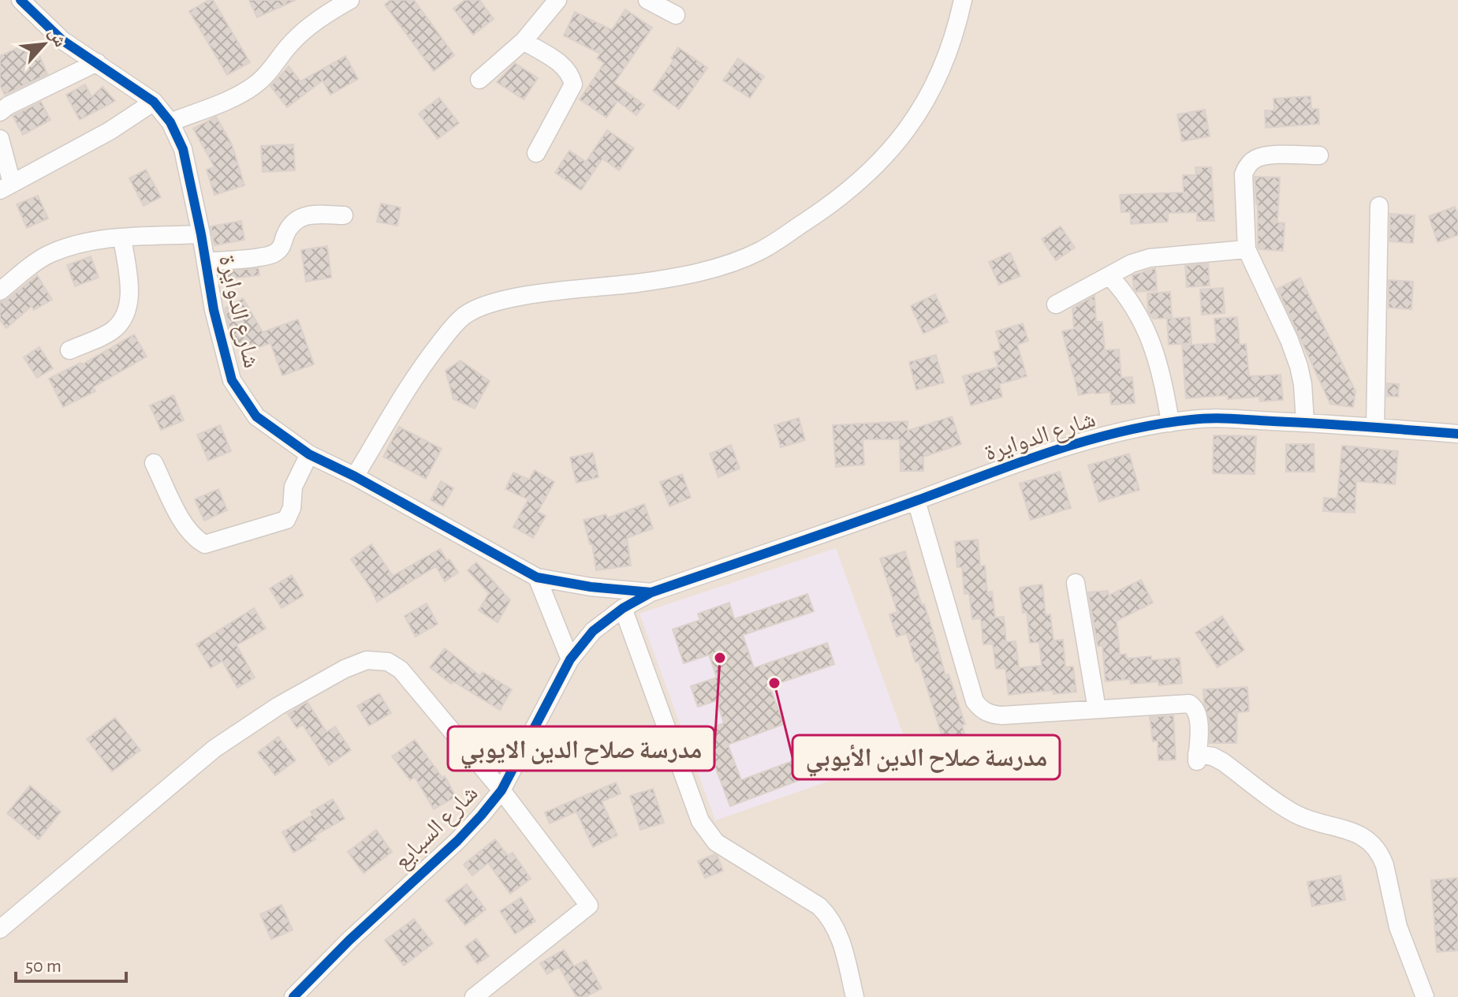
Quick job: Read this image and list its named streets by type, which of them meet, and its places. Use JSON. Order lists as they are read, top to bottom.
{
  "streets": {
    "street": ["شارع الدوايرة", "شارع السبايع"]
  },
  "crossings": [
    ["شارع الدوايرة", "شارع السبايع"]
  ],
  "places": ["مدرسة صلاح الدين الايوبي", "مدرسة صلاح الدين الأيوبي"],
  "scale_bar": "50 m",
  "north": "top right"
}
